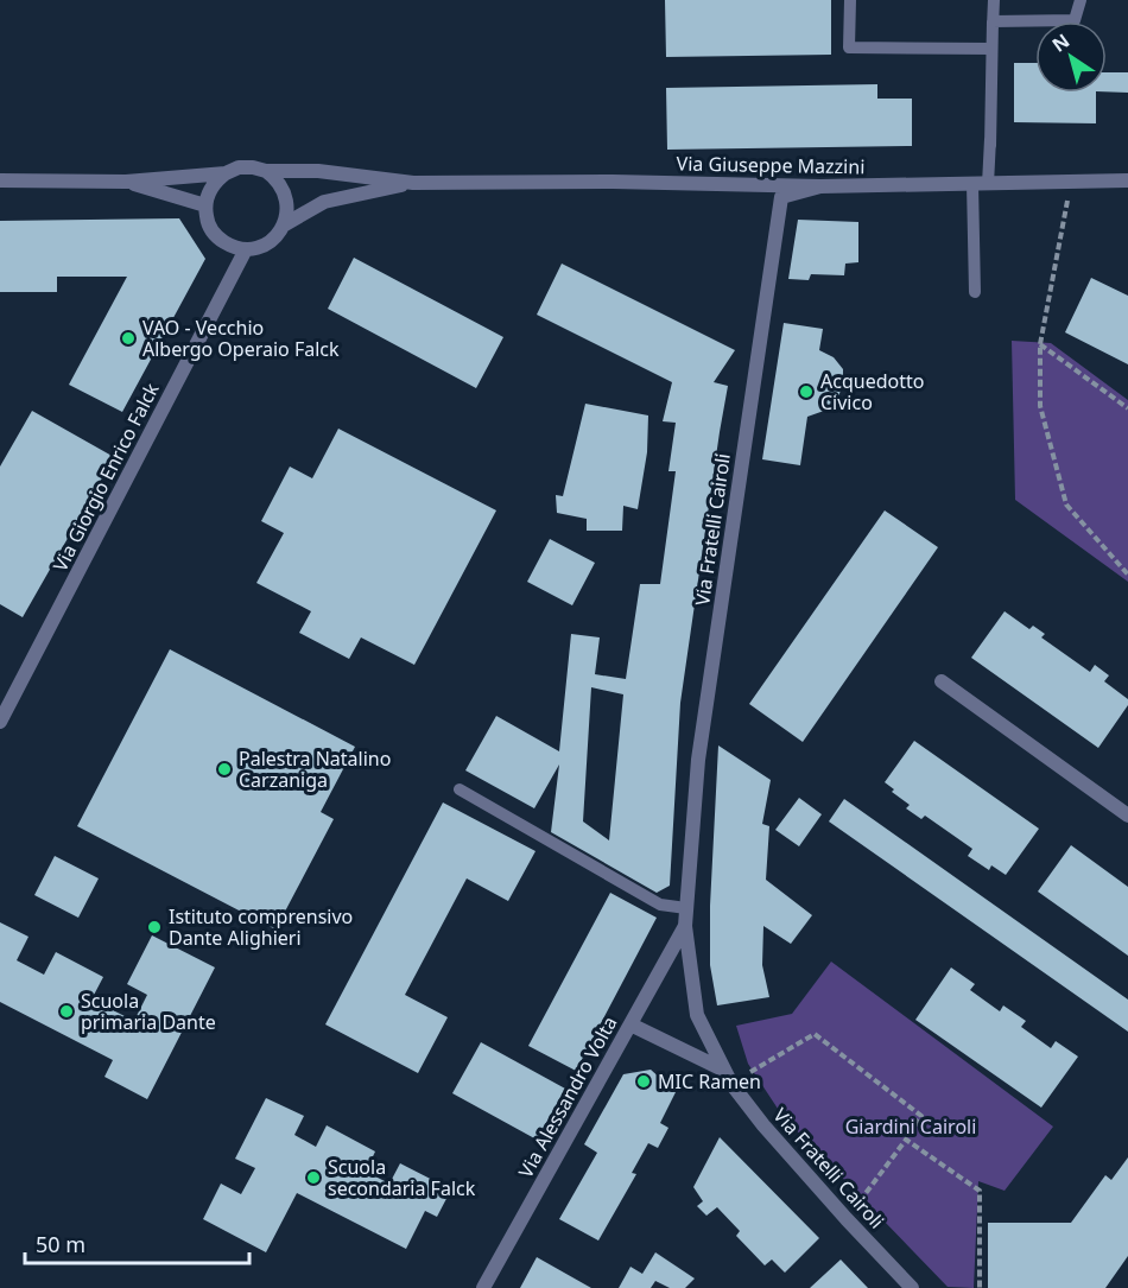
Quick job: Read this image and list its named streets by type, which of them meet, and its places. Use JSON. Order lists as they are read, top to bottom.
{
  "streets": {
    "street": [
      "Via Giuseppe Mazzini",
      "Via Giorgio Enrico Falck",
      "Via Fratelli Cairoli",
      "Via Alessandro Volta"
    ]
  },
  "crossings": [
    ["Via Giuseppe Mazzini", "Via Giorgio Enrico Falck"],
    ["Via Giuseppe Mazzini", "Via Fratelli Cairoli"],
    ["Via Fratelli Cairoli", "Via Alessandro Volta"]
  ],
  "parks": ["Giardini Cairoli"],
  "places": [
    "VAO - Vecchio Albergo Operaio Falck",
    "Acquedotto Civico",
    "Palestra Natalino Carzaniga",
    "Istituto comprensivo Dante Alighieri",
    "Scuola primaria Dante",
    "MIC Ramen",
    "Scuola secondaria Falck"
  ],
  "scale_bar": "50 m",
  "north": "top left"
}
